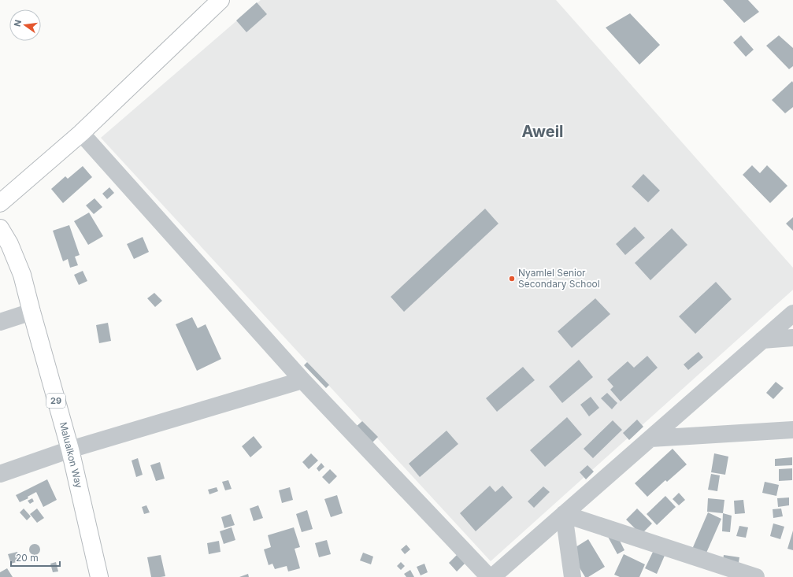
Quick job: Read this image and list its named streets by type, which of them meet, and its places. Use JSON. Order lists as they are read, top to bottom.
{
  "streets": {
    "main road": ["29", "Malualkon Way"]
  },
  "districts": ["Aweil"],
  "places": ["Nyamlel Senior Secondary School"],
  "scale_bar": "20 m",
  "north": "left"
}
